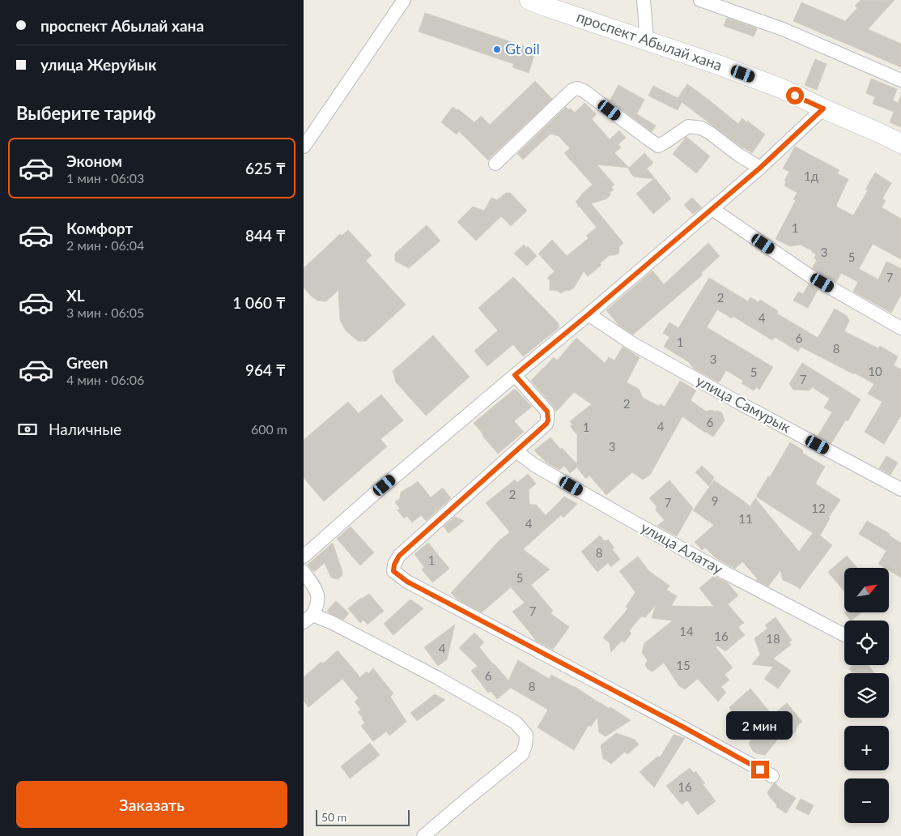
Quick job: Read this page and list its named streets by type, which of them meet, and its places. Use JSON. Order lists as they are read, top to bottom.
{
  "streets": {
    "main road": ["проспект Абылай хана"],
    "street": ["улица Самурык", "улица Алатау"]
  },
  "places": ["Gt oil"],
  "house_numbers": [
    "1д",
    "1",
    "3",
    "5",
    "7",
    "2",
    "4",
    "6",
    "1",
    "8",
    "3",
    "10",
    "5",
    "7",
    "2",
    "6",
    "4",
    "1",
    "3",
    "2",
    "9",
    "7",
    "12",
    "11",
    "4",
    "8",
    "1",
    "5",
    "7",
    "14",
    "16",
    "18",
    "4",
    "15",
    "6",
    "8",
    "16"
  ],
  "scale_bar": "50 m",
  "north": "top right",
  "page": {
    "banner": ["проспект Абылай хана", "улица Жеруйык"],
    "heading": "Выберите тариф",
    "list": [
      {
        "name": "Эконом",
        "note": "1 мин · 06:03",
        "value": "625 ₸"
      },
      {
        "name": "Комфорт",
        "note": "2 мин · 06:04",
        "value": "844 ₸"
      },
      {
        "name": "XL",
        "note": "3 мин · 06:05",
        "value": "1 060 ₸"
      },
      {
        "name": "Green",
        "note": "4 мин · 06:06",
        "value": "964 ₸"
      }
    ],
    "pay": ["Наличные", "600 m"],
    "map_buttons": ["+", "−"],
    "bubble": "2 мин",
    "buttons": "Заказать",
    "scale": "50 m"
  }
}
